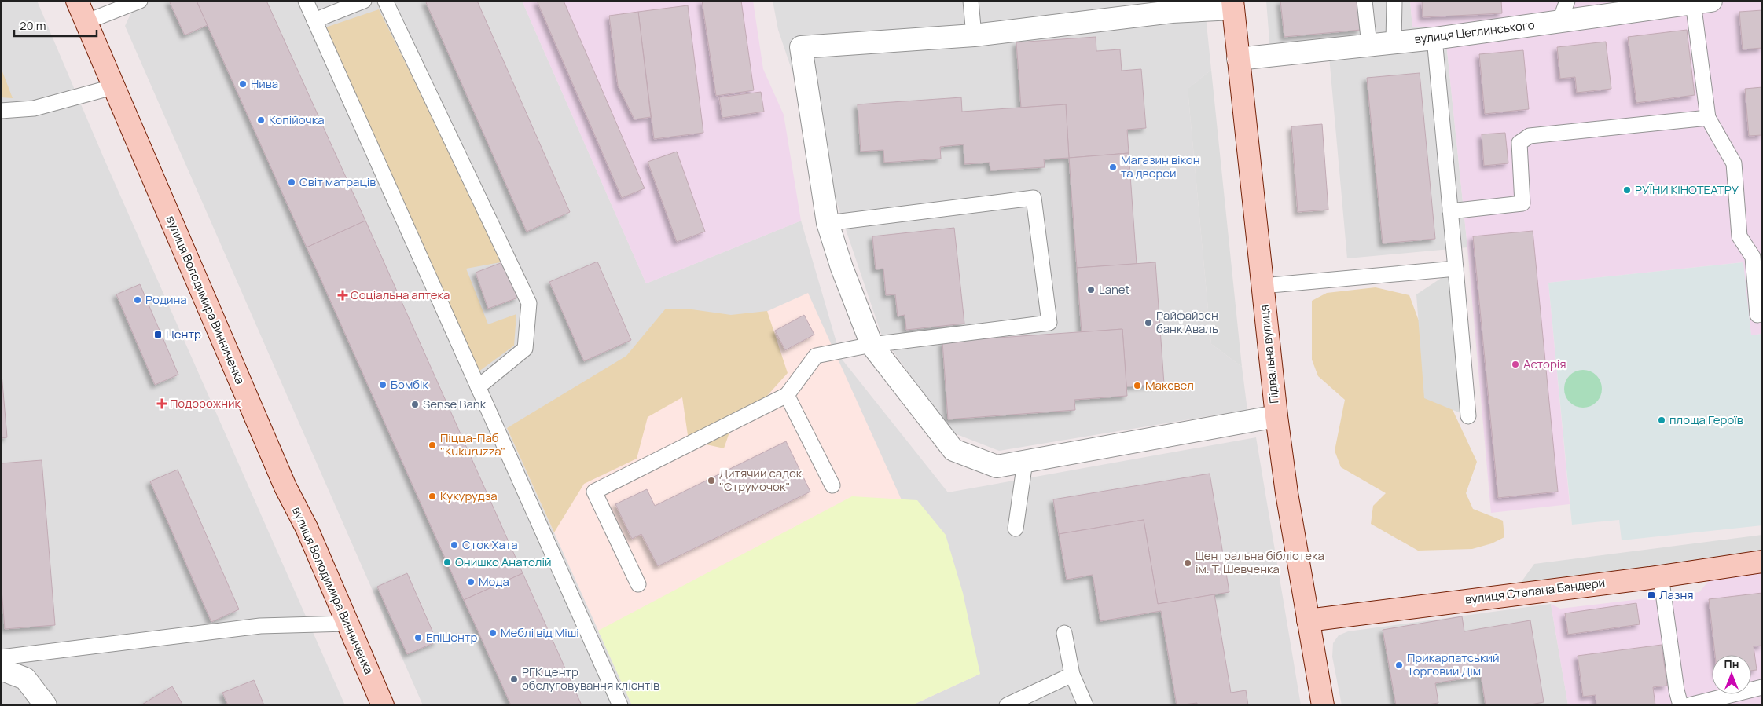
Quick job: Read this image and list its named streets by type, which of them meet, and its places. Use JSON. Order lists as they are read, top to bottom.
{
  "streets": {
    "main road": ["вулиця Володимира Винниченка", "Підвальна вулиця", "вулиця Степана Бандери"],
    "street": ["вулиця Цеглинського"]
  },
  "crossings": [
    ["вулиця Цеглинського", "Підвальна вулиця"],
    ["Підвальна вулиця", "вулиця Степана Бандери"]
  ],
  "places": {
    "other": [
      "Нива",
      "Копійочка",
      "Магазин вікон та дверей",
      "Світ матраців",
      "РУЇНИ КІНОТЕАТРУ",
      "Lanet",
      "Родина",
      "Райфайзен банк Аваль",
      "Асторія",
      "Бомбік",
      "Максвел",
      "Sense Bank",
      "площа Героїв",
      "Піцца-Паб \"Kukuruzza\"",
      "Дитячий садок \"Струмочок\"",
      "Кукурудза",
      "Сток Хата",
      "Онишко Анатолій",
      "Центральна бібліотека ім. Т. Шевченка",
      "Мода",
      "Меблі від Міші",
      "ЕпіЦентр",
      "Прикарпатський Торговий Дім",
      "РГК центр обслуговування клієнтів"
    ],
    "health": ["Соціальна аптека", "Подорожник"],
    "transit": ["Центр", "Лазня"]
  },
  "scale_bar": "20 m",
  "north": "top"
}
